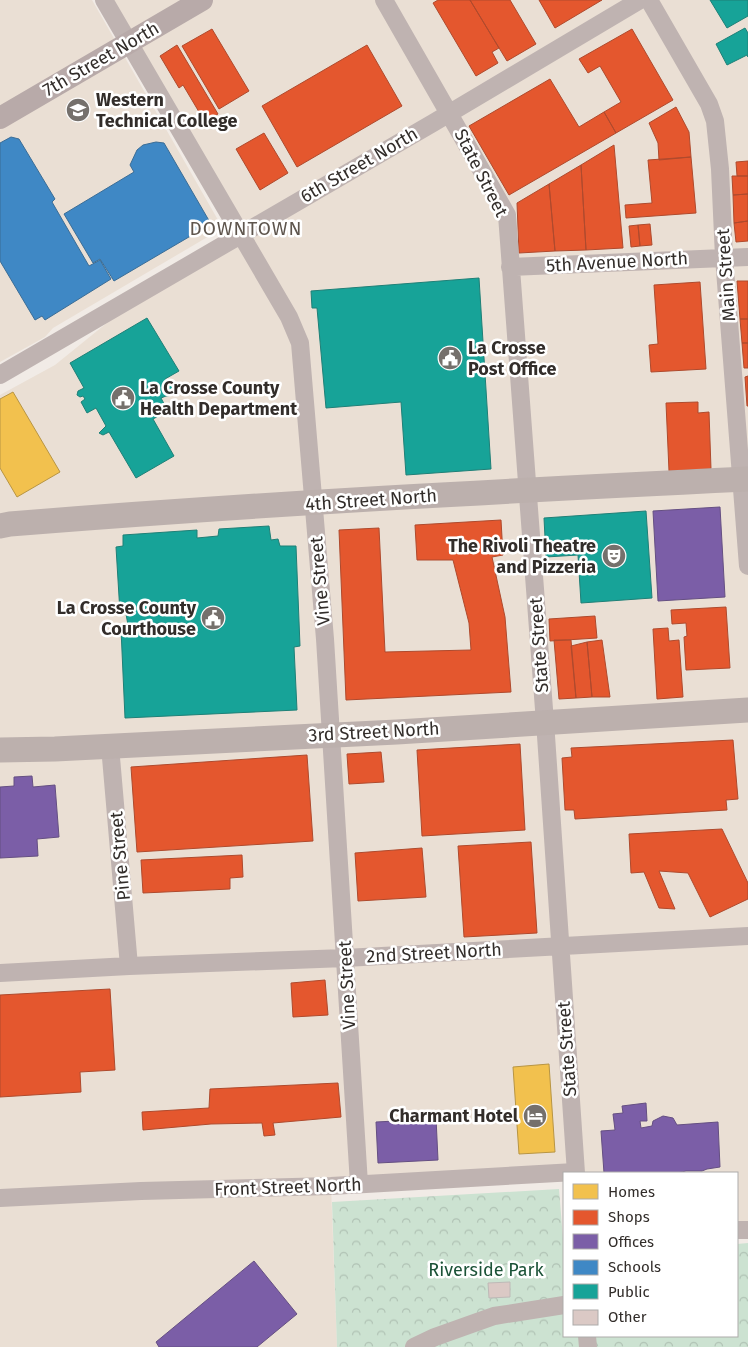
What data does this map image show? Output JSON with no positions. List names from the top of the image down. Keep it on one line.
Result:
{"streets":{"highway":["4th Street North","3rd Street North"],"main road":["7th Street North"],"street":["6th Street North","State Street","5th Avenue North","Main Street","Vine Street","Pine Street","2nd Street North","Front Street North"]},"crossings":[["7th Street North","Vine Street"],["6th Street North","State Street"],["6th Street North","Vine Street"],["State Street","5th Avenue North"],["State Street","4th Street North"],["State Street","3rd Street North"],["State Street","2nd Street North"],["5th Avenue North","Main Street"],["Main Street","4th Street North"],["4th Street North","Vine Street"],["Vine Street","3rd Street North"],["Vine Street","2nd Street North"],["Vine Street","Front Street North"],["3rd Street North","Pine Street"],["Pine Street","2nd Street North"]],"districts":["DOWNTOWN"],"parks":["Riverside Park"],"places":{"school or university":["Western Technical College"],"public building":["La Crosse Post Office","La Crosse County Health Department","La Crosse County Courthouse"],"theatre":["The Rivoli Theatre and Pizzeria"],"hotel":["Charmant Hotel"]},"legend":["Homes","Shops","Offices","Schools","Public","Other"]}
